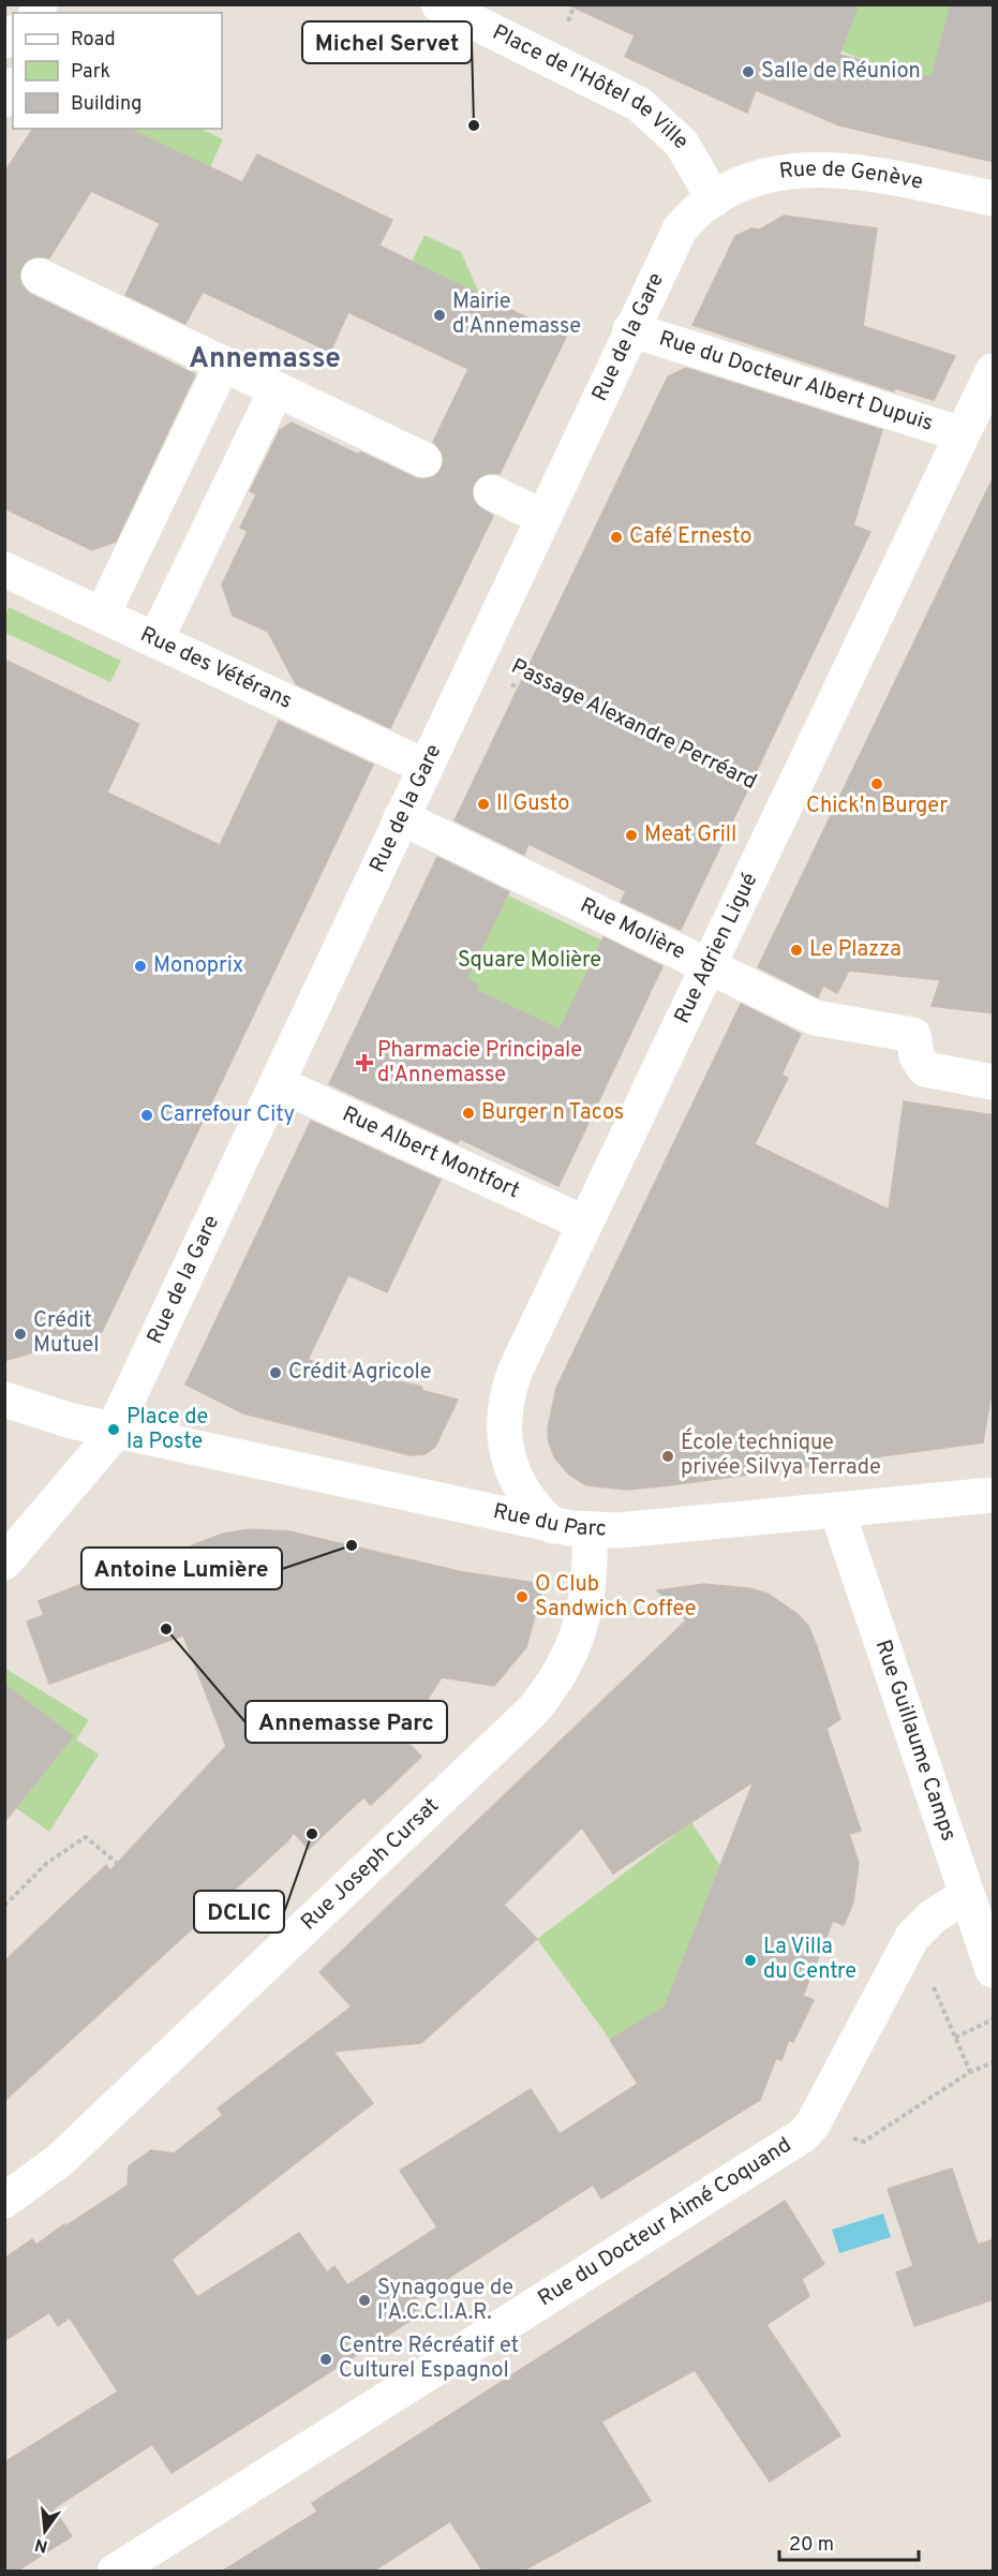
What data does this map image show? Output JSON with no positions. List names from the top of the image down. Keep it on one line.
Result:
{"streets":{"street":["Place de l'Hôtel de Ville","Rue de Genève","Rue de la Gare","Rue du Docteur Albert Dupuis","Rue des Vétérans","Rue Molière","Rue Adrien Ligué","Rue Albert Montfort","Rue du Parc","Rue Guillaume Camps","Rue Joseph Cursat","Rue du Docteur Aimé Coquand"],"path":["Passage Alexandre Perréard"]},"crossings":[["Place de l'Hôtel de Ville","Rue de Genève"],["Place de l'Hôtel de Ville","Rue de la Gare"],["Rue de Genève","Rue de la Gare"],["Rue de la Gare","Rue du Docteur Albert Dupuis"],["Rue de la Gare","Rue des Vétérans"],["Rue de la Gare","Passage Alexandre Perréard"],["Rue de la Gare","Rue Molière"],["Rue de la Gare","Rue Albert Montfort"],["Rue de la Gare","Rue du Parc"],["Rue du Docteur Albert Dupuis","Rue Adrien Ligué"],["Passage Alexandre Perréard","Rue Adrien Ligué"],["Rue Molière","Rue Adrien Ligué"],["Rue Adrien Ligué","Rue Albert Montfort"],["Rue Adrien Ligué","Rue du Parc"],["Rue du Parc","Rue Guillaume Camps"],["Rue du Parc","Rue Joseph Cursat"],["Rue Guillaume Camps","Rue du Docteur Aimé Coquand"]],"districts":["Annemasse"],"parks":["Square Molière"],"places":{"other":["Salle de Réunion","Michel Servet","Mairie d'Annemasse","Café Ernesto","Chick'n Burger","Il Gusto","Meat Grill","Le Plazza","Monoprix","Burger n Tacos","Carrefour City","Crédit Mutuel","Crédit Agricole","Place de la Poste","École technique privée Silvya Terrade","Antoine Lumière","O Club Sandwich Coffee","Annemasse Parc","DCLIC","La Villa du Centre","Synagogue de l'A.C.C.I.A.R.","Centre Récréatif et Culturel Espagnol"],"health":["Pharmacie Principale d'Annemasse"]},"legend":["Road","Park","Building"],"scale_bar":"20 m","north":"bottom"}
